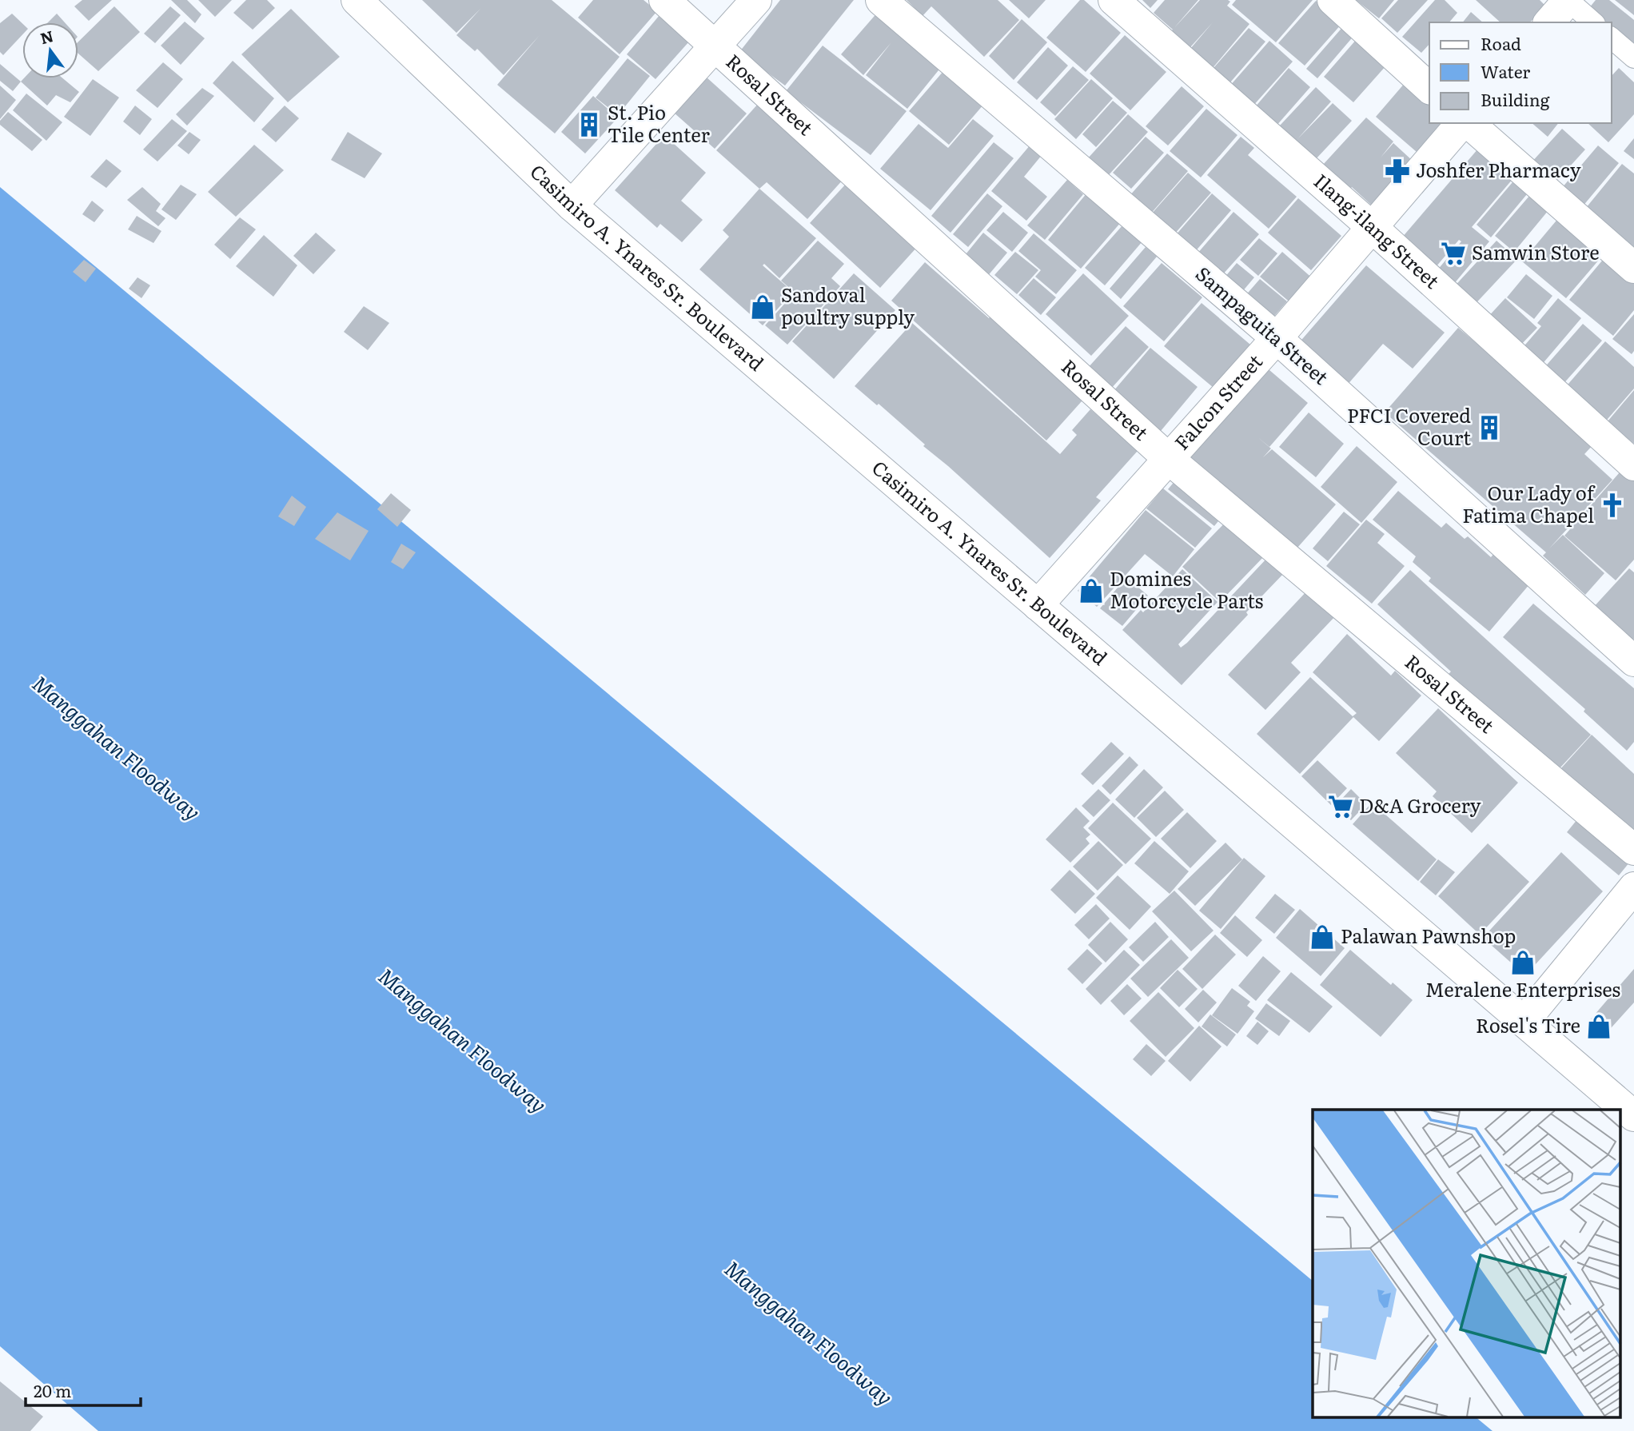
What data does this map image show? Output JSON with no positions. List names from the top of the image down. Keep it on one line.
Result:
{"streets":{"street":["Rosal Street","Ilang-ilang Street","Casimiro A. Ynares Sr. Boulevard","Sampaguita Street","Falcon Street"]},"crossings":[["Rosal Street","Falcon Street"],["Ilang-ilang Street","Falcon Street"],["Casimiro A. Ynares Sr. Boulevard","Falcon Street"],["Sampaguita Street","Falcon Street"]],"water":["Manggahan Floodway"],"places":{"building":["St. Pio Tile Center","PFCI Covered Court"],"pharmacy":["Joshfer Pharmacy"],"supermarket":["Samwin Store","D&A Grocery"],"shop":["Sandoval poultry supply","Domines Motorcycle Parts","Palawan Pawnshop","Meralene Enterprises","Rosel's Tire"],"church":["Our Lady of Fatima Chapel"]},"legend":["Road","Water","Building"],"scale_bar":"20 m","north":"top"}
